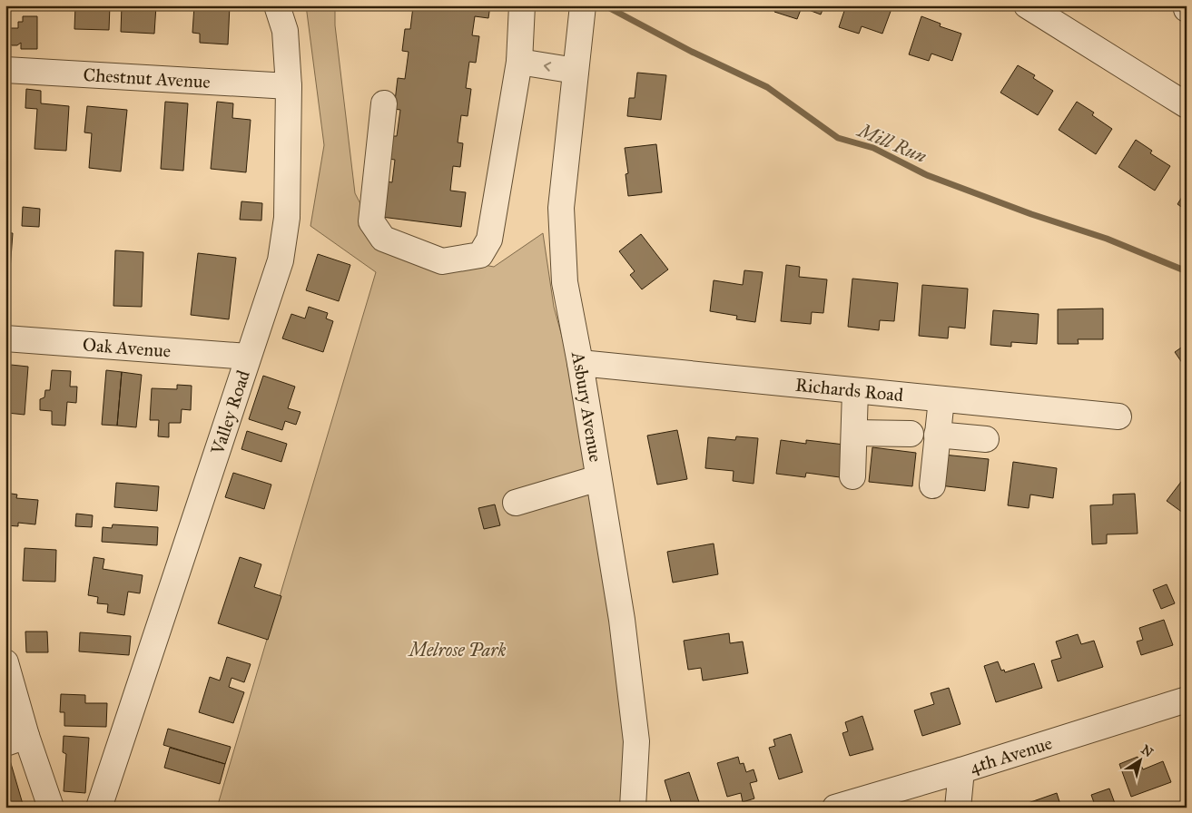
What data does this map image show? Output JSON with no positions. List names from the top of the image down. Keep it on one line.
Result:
{"streets":{"street":["Chestnut Avenue","Oak Avenue","Richards Road","Asbury Avenue","Valley Road","4th Avenue"]},"crossings":[["Chestnut Avenue","Valley Road"],["Oak Avenue","Valley Road"],["Richards Road","Asbury Avenue"]],"water":["Mill Run"],"parks":["Melrose Park"],"north":"top right"}
